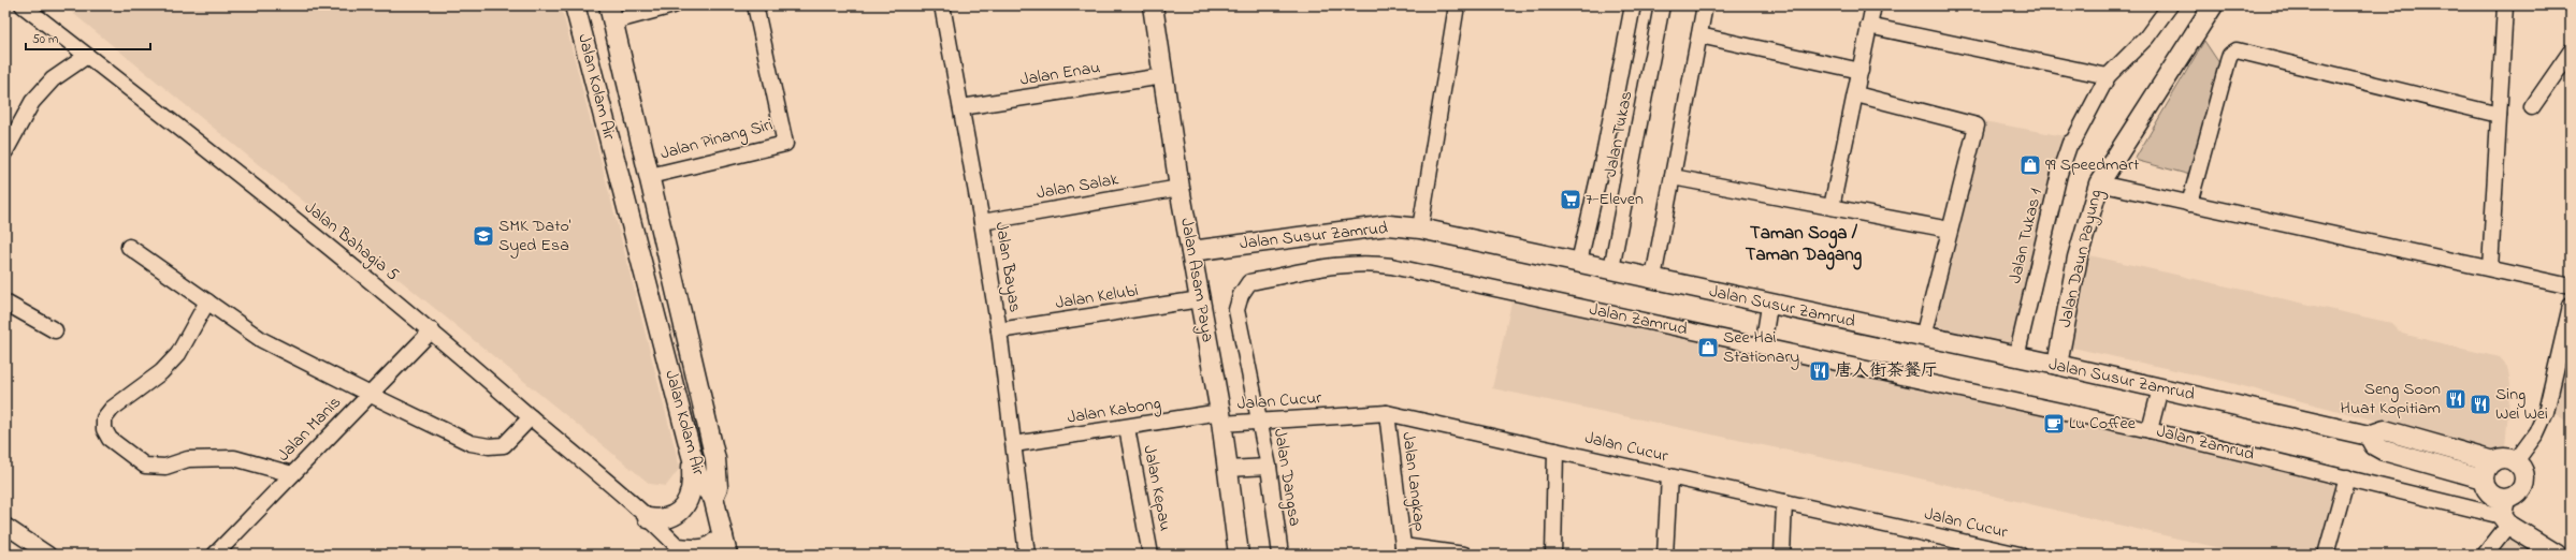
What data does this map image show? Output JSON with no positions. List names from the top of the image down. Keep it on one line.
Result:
{"streets":{"street":["Jalan Enau","Jalan Kolam Air","Jalan Tukas","Jalan Pinang Siri","Jalan Salak","Jalan Susur Zamrud","Jalan Tukas 1","Jalan Bahagia 5","Jalan Daun Payung","Jalan Bayas","Jalan Asam Paya","Jalan Kelubi","Jalan Zamrud","Jalan Cucur","Jalan Kabong","Jalan Manis","Jalan Dangsa","Jalan Langkap","Jalan Kepau"]},"crossings":[["Jalan Enau","Jalan Bayas"],["Jalan Enau","Jalan Asam Paya"],["Jalan Kolam Air","Jalan Pinang Siri"],["Jalan Tukas","Jalan Susur Zamrud"],["Jalan Salak","Jalan Bayas"],["Jalan Salak","Jalan Asam Paya"],["Jalan Susur Zamrud","Jalan Tukas 1"],["Jalan Susur Zamrud","Jalan Daun Payung"],["Jalan Susur Zamrud","Jalan Asam Paya"],["Jalan Bahagia 5","Jalan Manis"],["Jalan Bayas","Jalan Kelubi"],["Jalan Bayas","Jalan Kabong"],["Jalan Asam Paya","Jalan Kelubi"],["Jalan Asam Paya","Jalan Cucur"],["Jalan Asam Paya","Jalan Kabong"],["Jalan Zamrud","Jalan Dangsa"],["Jalan Cucur","Jalan Kabong"],["Jalan Cucur","Jalan Dangsa"],["Jalan Cucur","Jalan Langkap"],["Jalan Kabong","Jalan Kepau"]],"districts":["Taman Soga / Taman Dagang"],"places":{"shop":["99 Speedmart","See Hai Stationary"],"supermarket":["7-Eleven"],"school or university":["SMK Dato' Syed Esa"],"restaurant":["唐人街茶餐厅","Seng Soon Huat Kopitiam","Sing Wei Wei"],"cafe":["Lu Coffee"]},"scale_bar":"50 m"}
